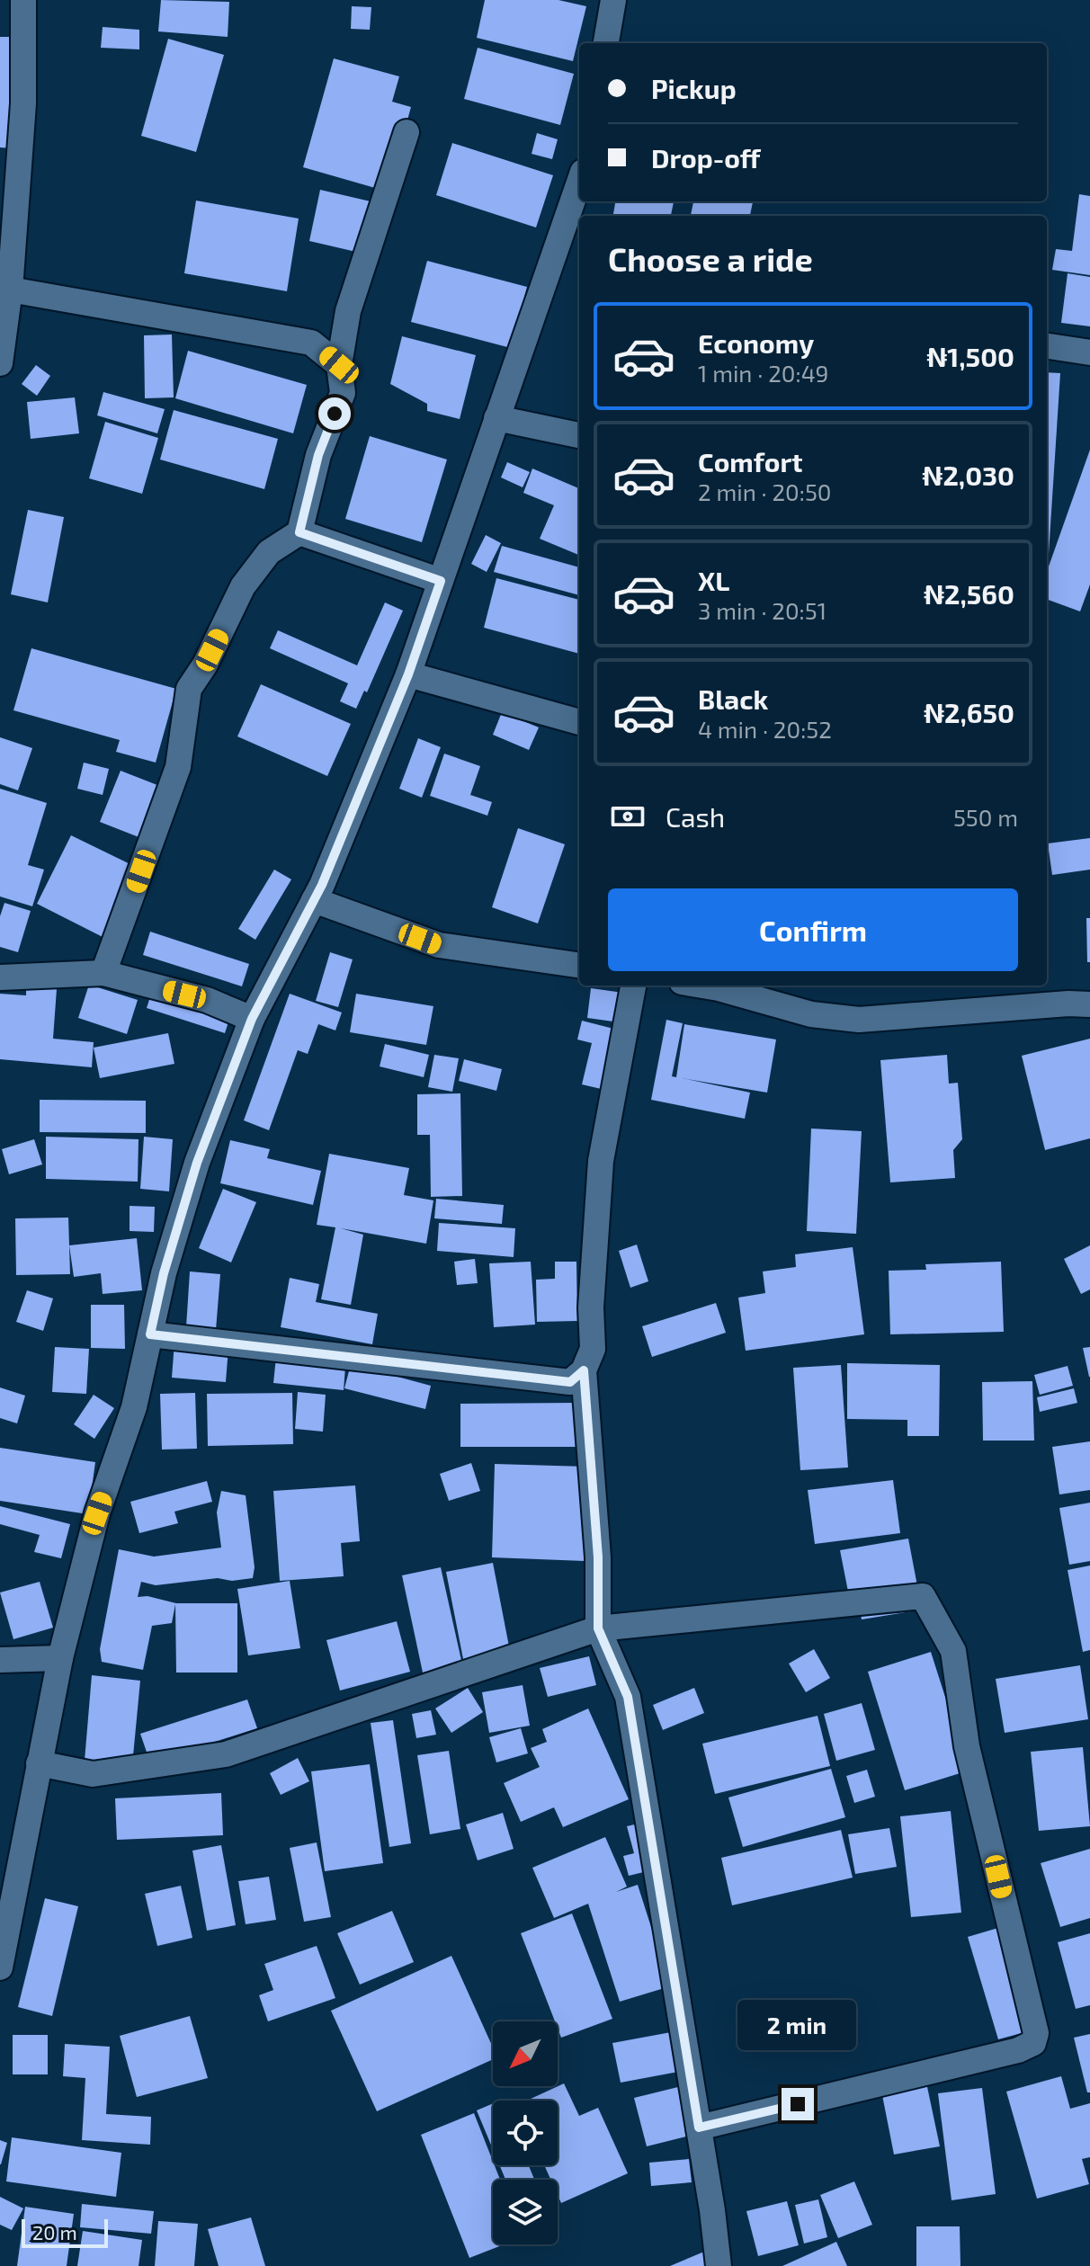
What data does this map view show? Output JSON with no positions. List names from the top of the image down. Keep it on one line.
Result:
{"scale_bar":"20 m","north":"bottom left","page":{"banner":["Pickup","Drop-off"],"heading":"Choose a ride","list":[{"name":"Economy","note":"1 min · 20:49","value":"₦1,500"},{"name":"Comfort","note":"2 min · 20:50","value":"₦2,030"},{"name":"XL","note":"3 min · 20:51","value":"₦2,560"},{"name":"Black","note":"4 min · 20:52","value":"₦2,650"}],"pay":["Cash","550 m"],"buttons":"Confirm","bubble":"2 min","scale":"20 m"}}
